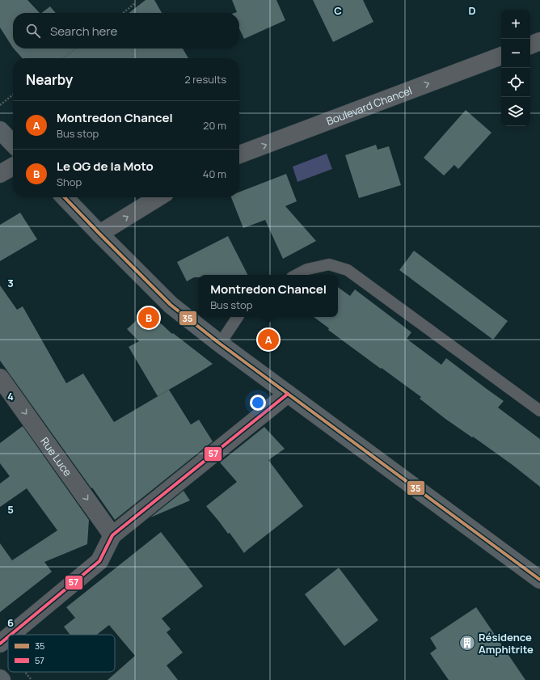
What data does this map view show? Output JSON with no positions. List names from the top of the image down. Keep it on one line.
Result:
{"streets":{"street":["Boulevard Chancel","Rue Luce"]},"one_way":["Boulevard Chancel","Rue Luce"],"places":{"building":["Résidence Amphitrite"]},"lines":["transit line 35","transit line 57"],"legend":["35","57"],"page":{"map_buttons":["+","−"],"search":"Search here","heading":["Nearby","2 results"],"list":[{"mark":"A","name":"Montredon Chancel","note":"Bus stop","value":"20 m"},{"mark":"B","name":"Le QG de la Moto","note":"Shop","value":"40 m"}],"popup":["Montredon Chancel","Bus stop"],"pins":["B","A"]},"grid":{"columns":["C","D"],"rows":["3","4","5","6"]}}
